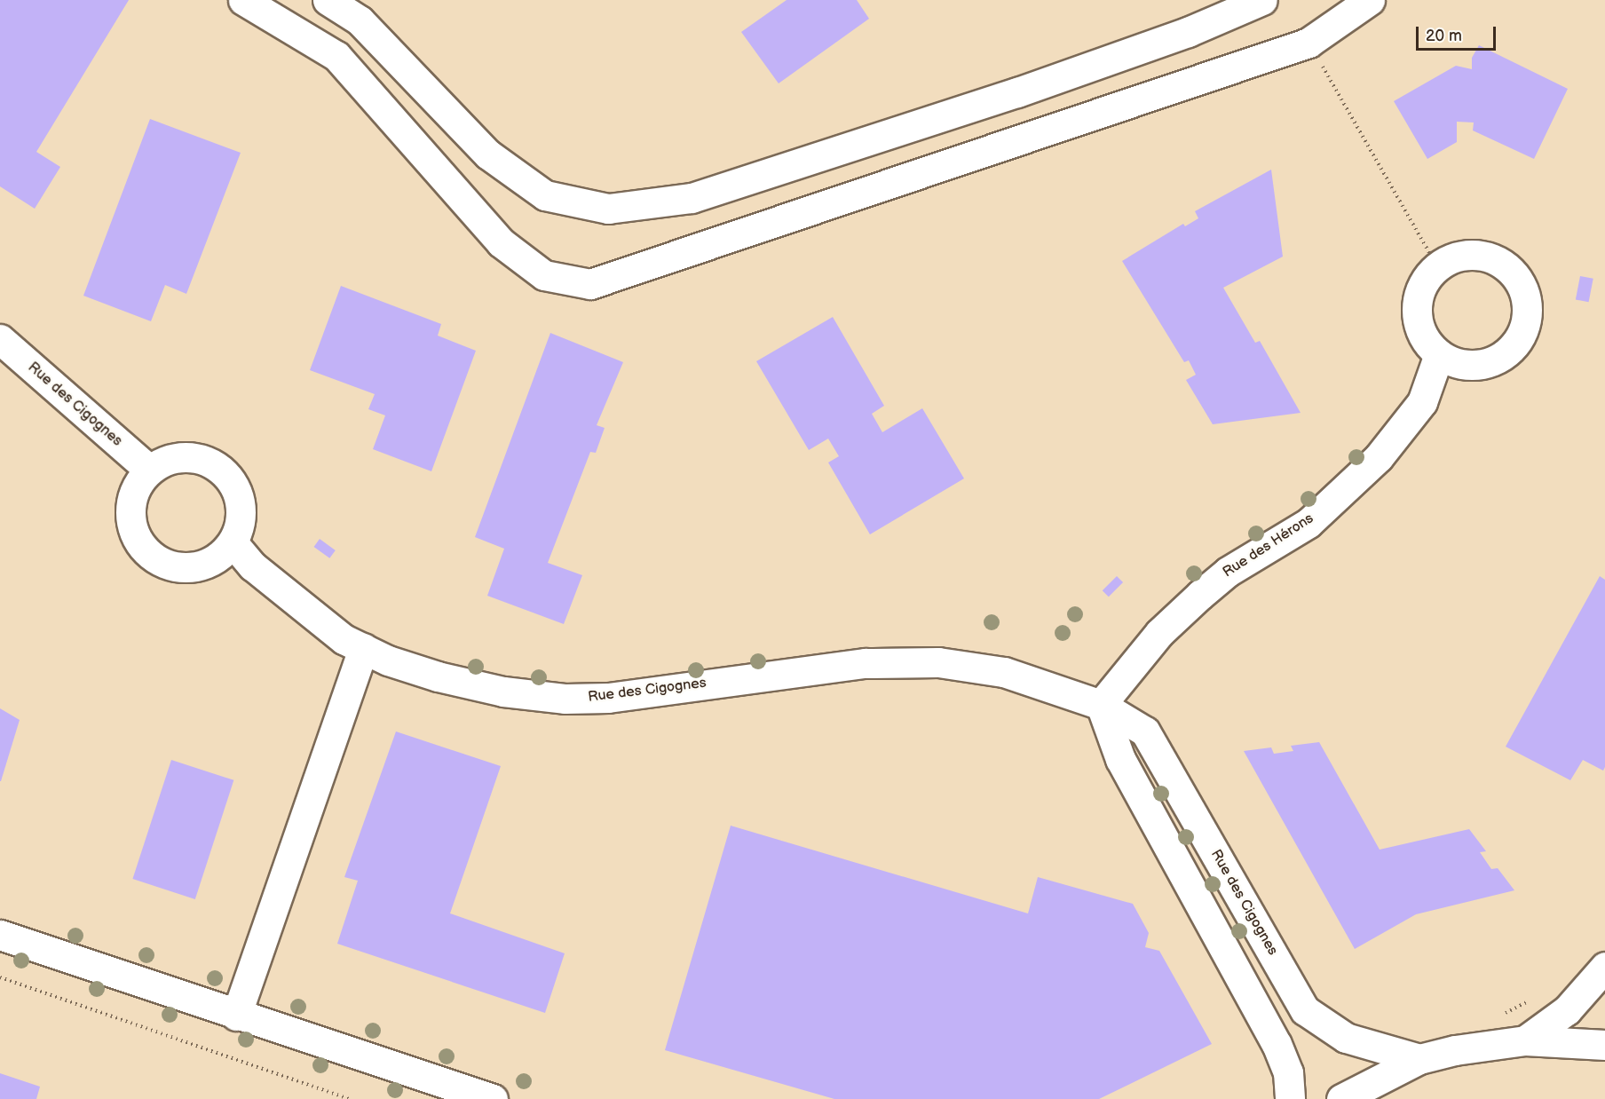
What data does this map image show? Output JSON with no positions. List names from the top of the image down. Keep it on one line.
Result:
{"streets":{"main road":["Rue des Cigognes","Rue des Hérons"]},"crossings":[["Rue des Cigognes","Rue des Hérons"]],"scale_bar":"20 m"}
